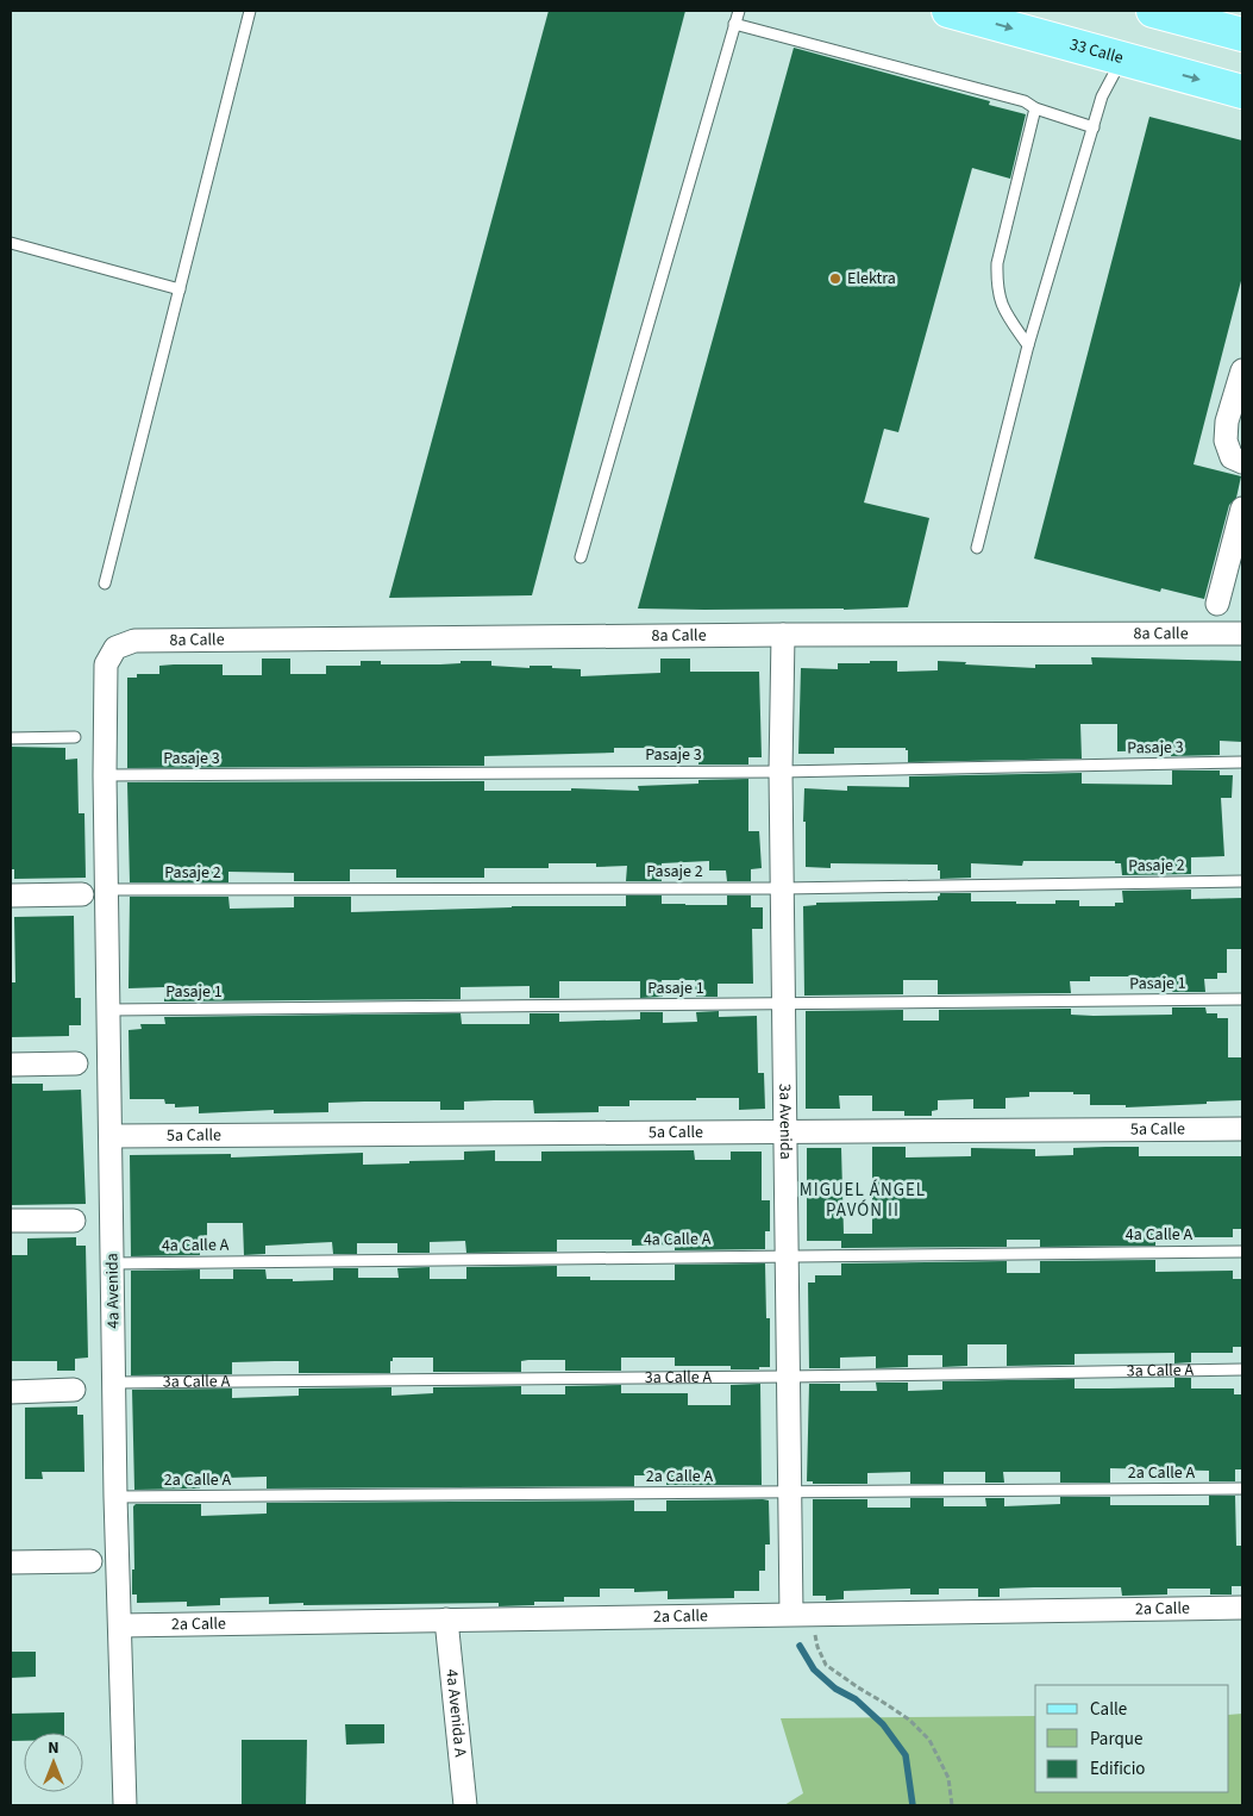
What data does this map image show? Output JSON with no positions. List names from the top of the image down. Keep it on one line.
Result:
{"streets":{"main road":["33 Calle"],"street":["8a Calle","3a Avenida","5a Calle","4a Avenida","2a Calle","4a Avenida A"],"lane":["Pasaje 3","Pasaje 2","Pasaje 1","4a Calle A","3a Calle A","2a Calle A"]},"crossings":[["8a Calle","3a Avenida"],["8a Calle","4a Avenida"],["Pasaje 3","3a Avenida"],["Pasaje 3","4a Avenida"],["Pasaje 2","3a Avenida"],["Pasaje 2","4a Avenida"],["Pasaje 1","3a Avenida"],["Pasaje 1","4a Avenida"],["3a Avenida","5a Calle"],["3a Avenida","4a Calle A"],["3a Avenida","3a Calle A"],["3a Avenida","2a Calle A"],["3a Avenida","2a Calle"],["5a Calle","4a Avenida"],["4a Calle A","4a Avenida"],["4a Avenida","3a Calle A"],["4a Avenida","2a Calle A"],["4a Avenida","2a Calle"],["2a Calle","4a Avenida A"]],"one_way":["33 Calle"],"districts":["MIGUEL ÁNGEL PAVÓN II"],"places":["Elektra"],"legend":["Calle","Parque","Edificio"],"north":"top"}
